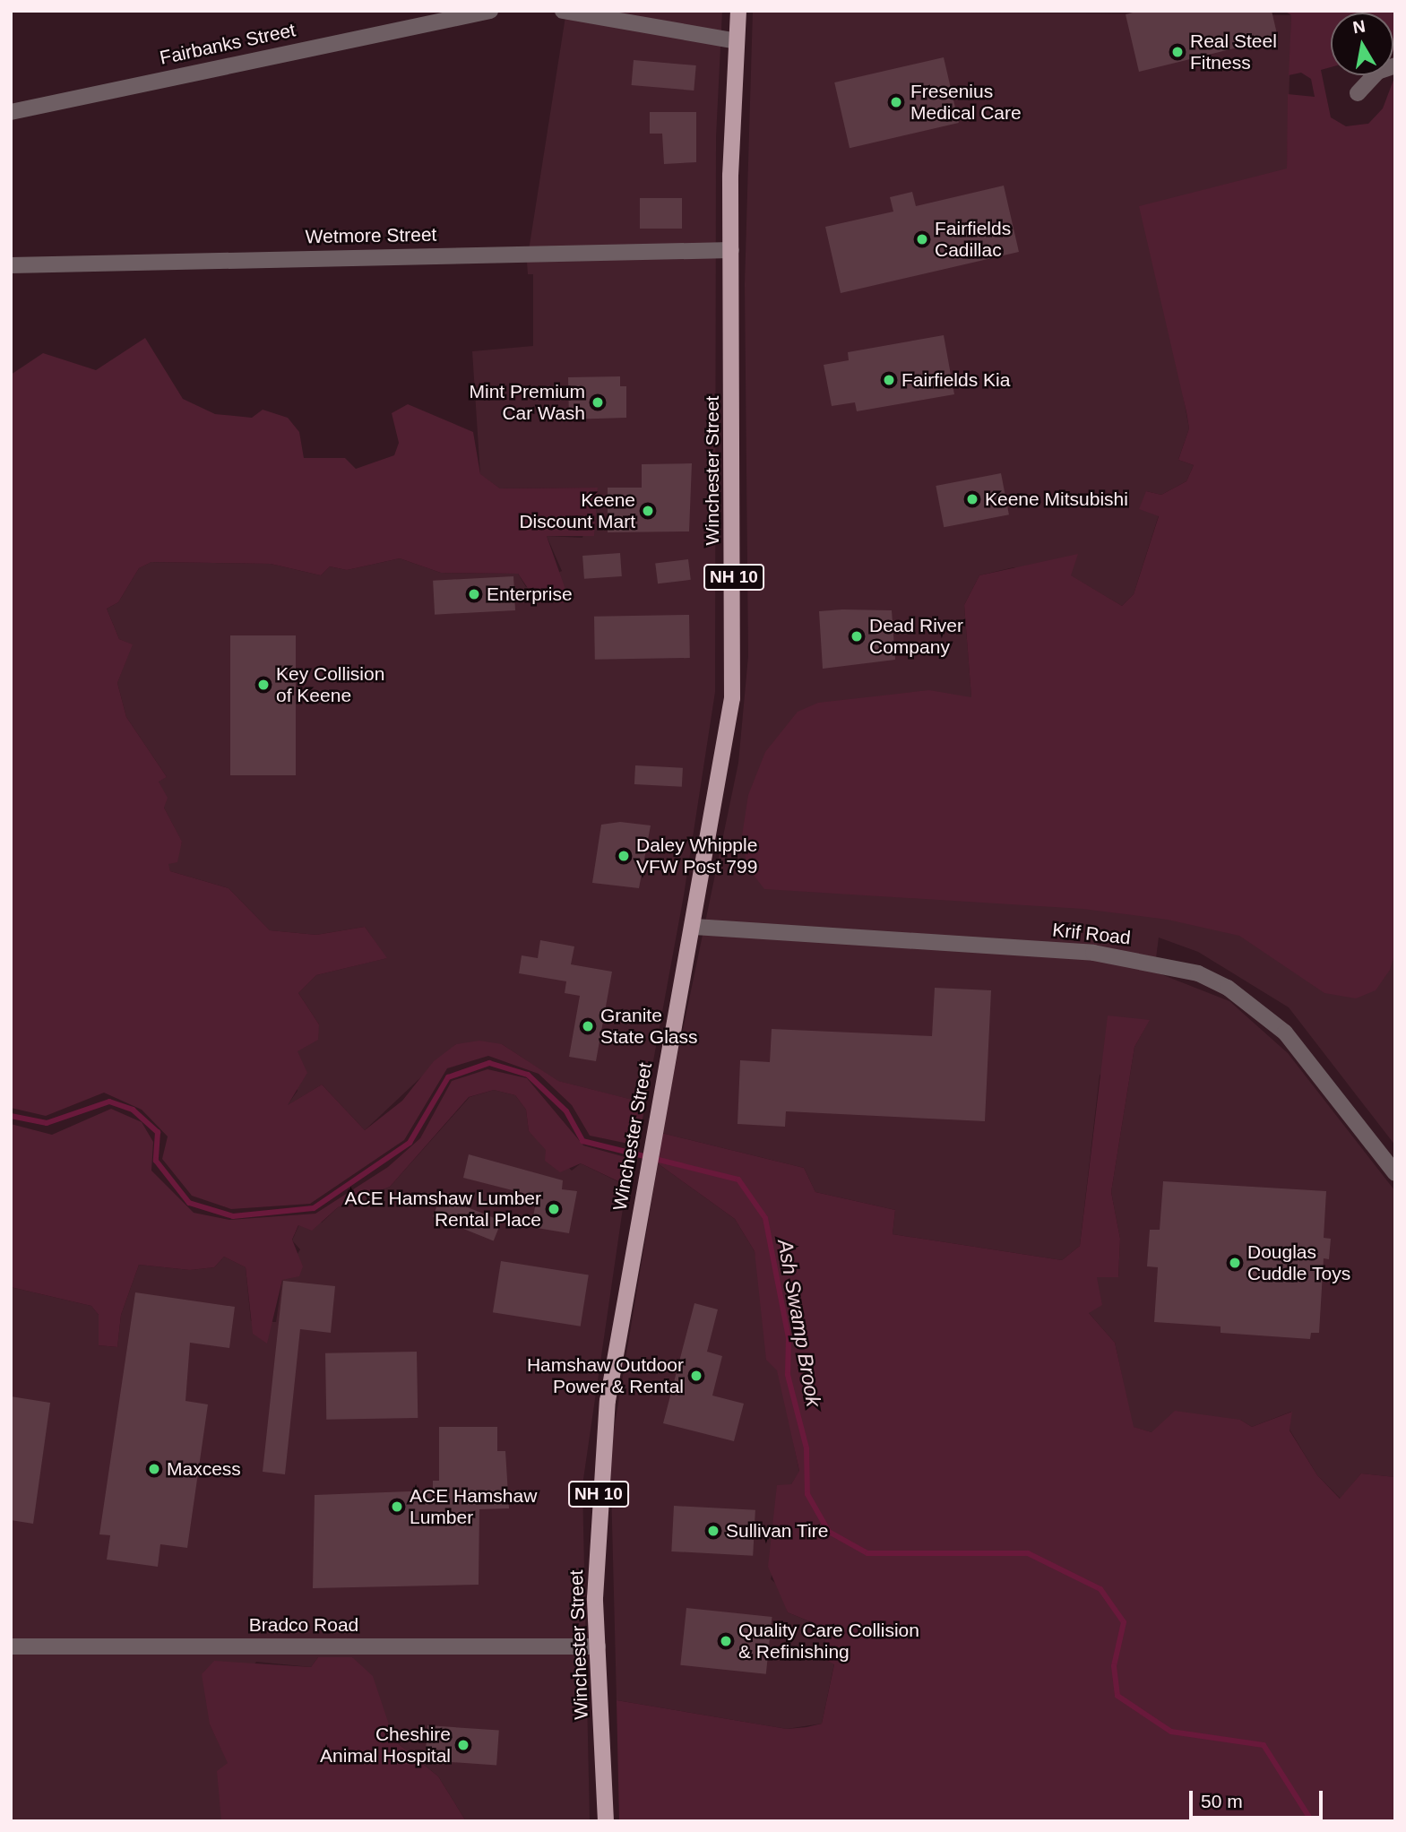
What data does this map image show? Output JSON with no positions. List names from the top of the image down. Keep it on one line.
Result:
{"streets":{"main road":["Winchester Street","NH 10"],"street":["Fairbanks Street","Wetmore Street","Krif Road","Bradco Road"]},"crossings":[["Wetmore Street","Winchester Street"],["Winchester Street","Krif Road"],["Winchester Street","Bradco Road"]],"water":["Ash Swamp Brook"],"places":["Real Steel Fitness","Fresenius Medical Care","Fairfields Cadillac","Fairfields Kia","Mint Premium Car Wash","Keene Mitsubishi","Keene Discount Mart","Enterprise","Dead River Company","Key Collision of Keene","Daley Whipple VFW Post 799","Granite State Glass","ACE Hamshaw Lumber Rental Place","Douglas Cuddle Toys","Hamshaw Outdoor Power & Rental","Maxcess","ACE Hamshaw Lumber","Sullivan Tire","Quality Care Collision & Refinishing","Cheshire Animal Hospital"],"scale_bar":"50 m","north":"top"}
